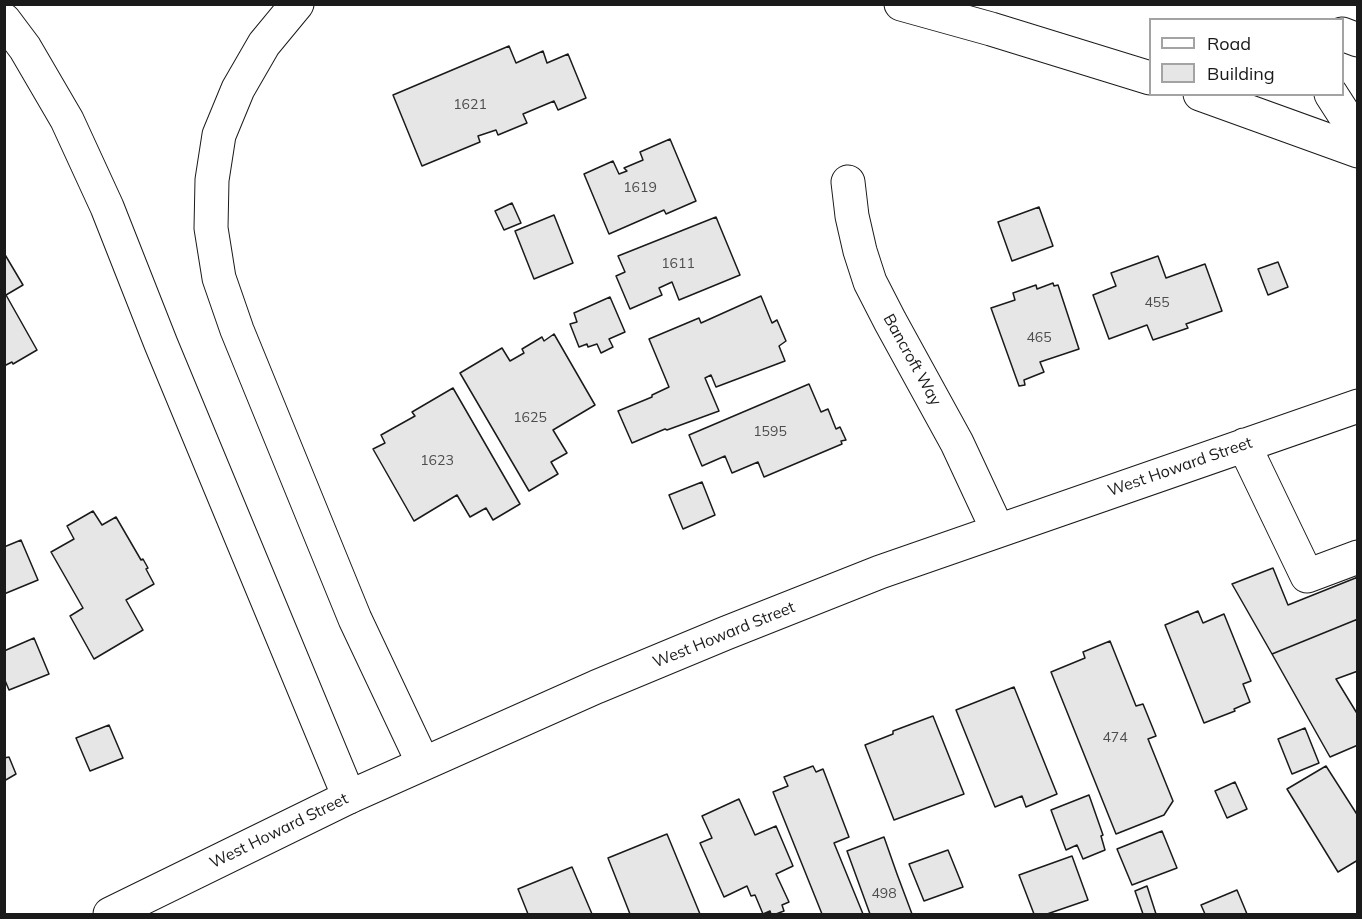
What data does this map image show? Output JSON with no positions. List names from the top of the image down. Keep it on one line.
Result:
{"streets":{"main road":["Bancroft Way","West Howard Street"]},"crossings":[["Bancroft Way","West Howard Street"]],"house_numbers":["1621","1619","1611","455","465","1625","1595","1623","474","498"],"legend":["Road","Building"]}
